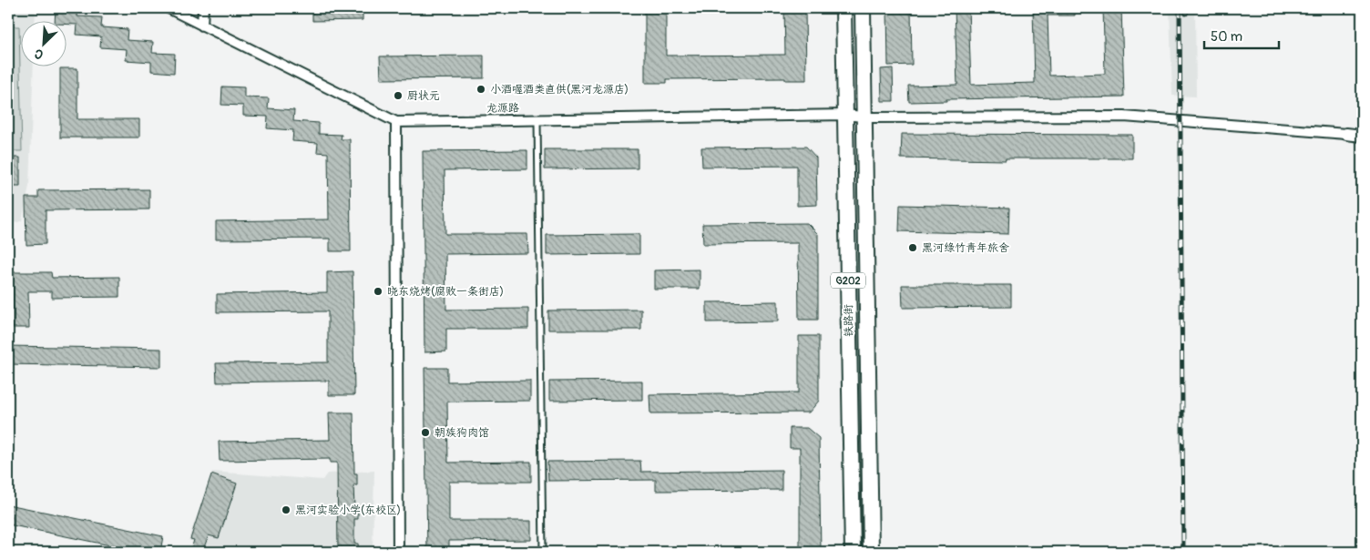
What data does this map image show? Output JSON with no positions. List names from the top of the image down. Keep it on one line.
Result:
{"streets":{"main road":["G202","铁路街"],"street":["龙源路"]},"crossings":[["龙源路","铁路街"]],"places":["小酒喔酒类直供(黑河龙源店)","厨状元","黑河绿竹青年旅舍","晓东烧烤(腐败一条街店)","朝族狗肉馆","黑河实验小学(东校区)"],"scale_bar":"50 m","north":"bottom left"}
